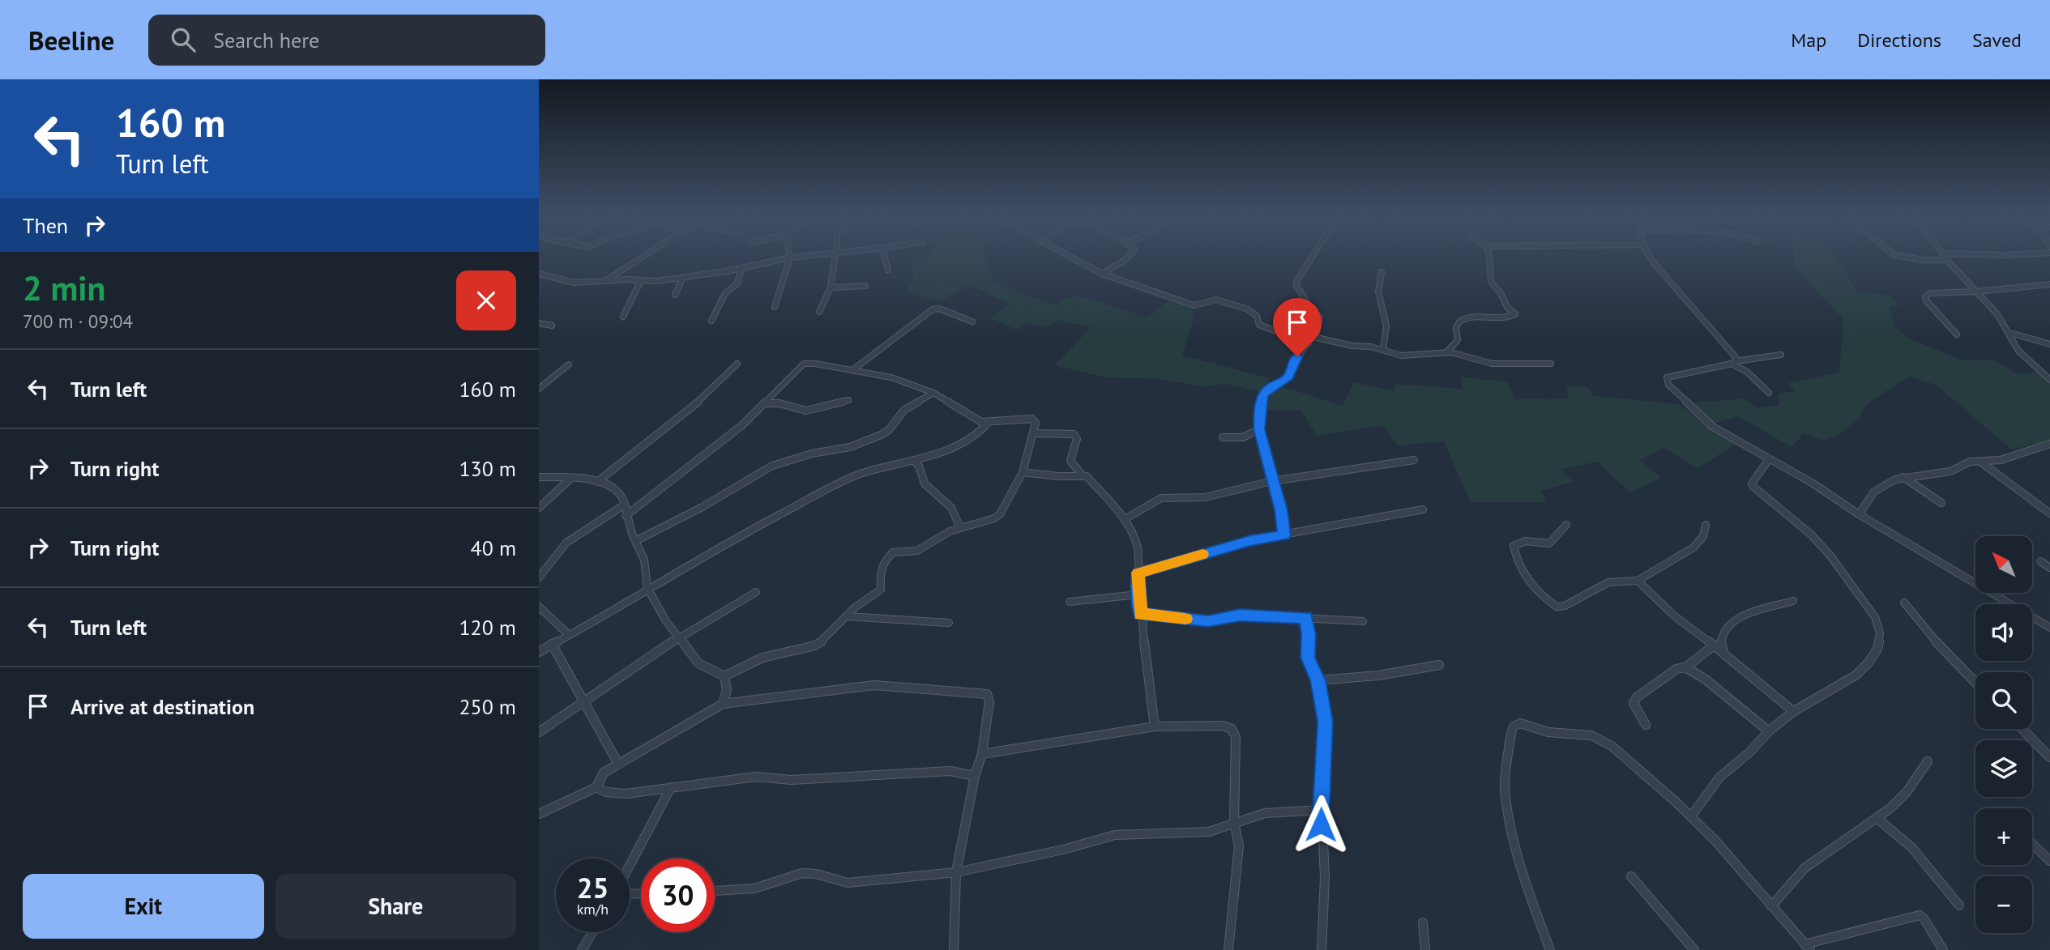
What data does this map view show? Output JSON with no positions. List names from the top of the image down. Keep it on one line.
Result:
{"north":"top left","page":{"header":"Beeline","search":"Search here","nav":["Map","Directions","Saved"],"turn":["160 m","Turn left"],"then":"Then","heading":["2 min","700 m · 09:04"],"list":[{"name":"Turn left","value":"160 m"},{"name":"Turn right","value":"130 m"},{"name":"Turn right","value":"40 m"},{"name":"Turn left","value":"120 m"},{"name":"Arrive at destination","value":"250 m"}],"map_buttons":["+","−"],"speed":"25 km/h","limit":"30","buttons":["Exit","Share"]}}
